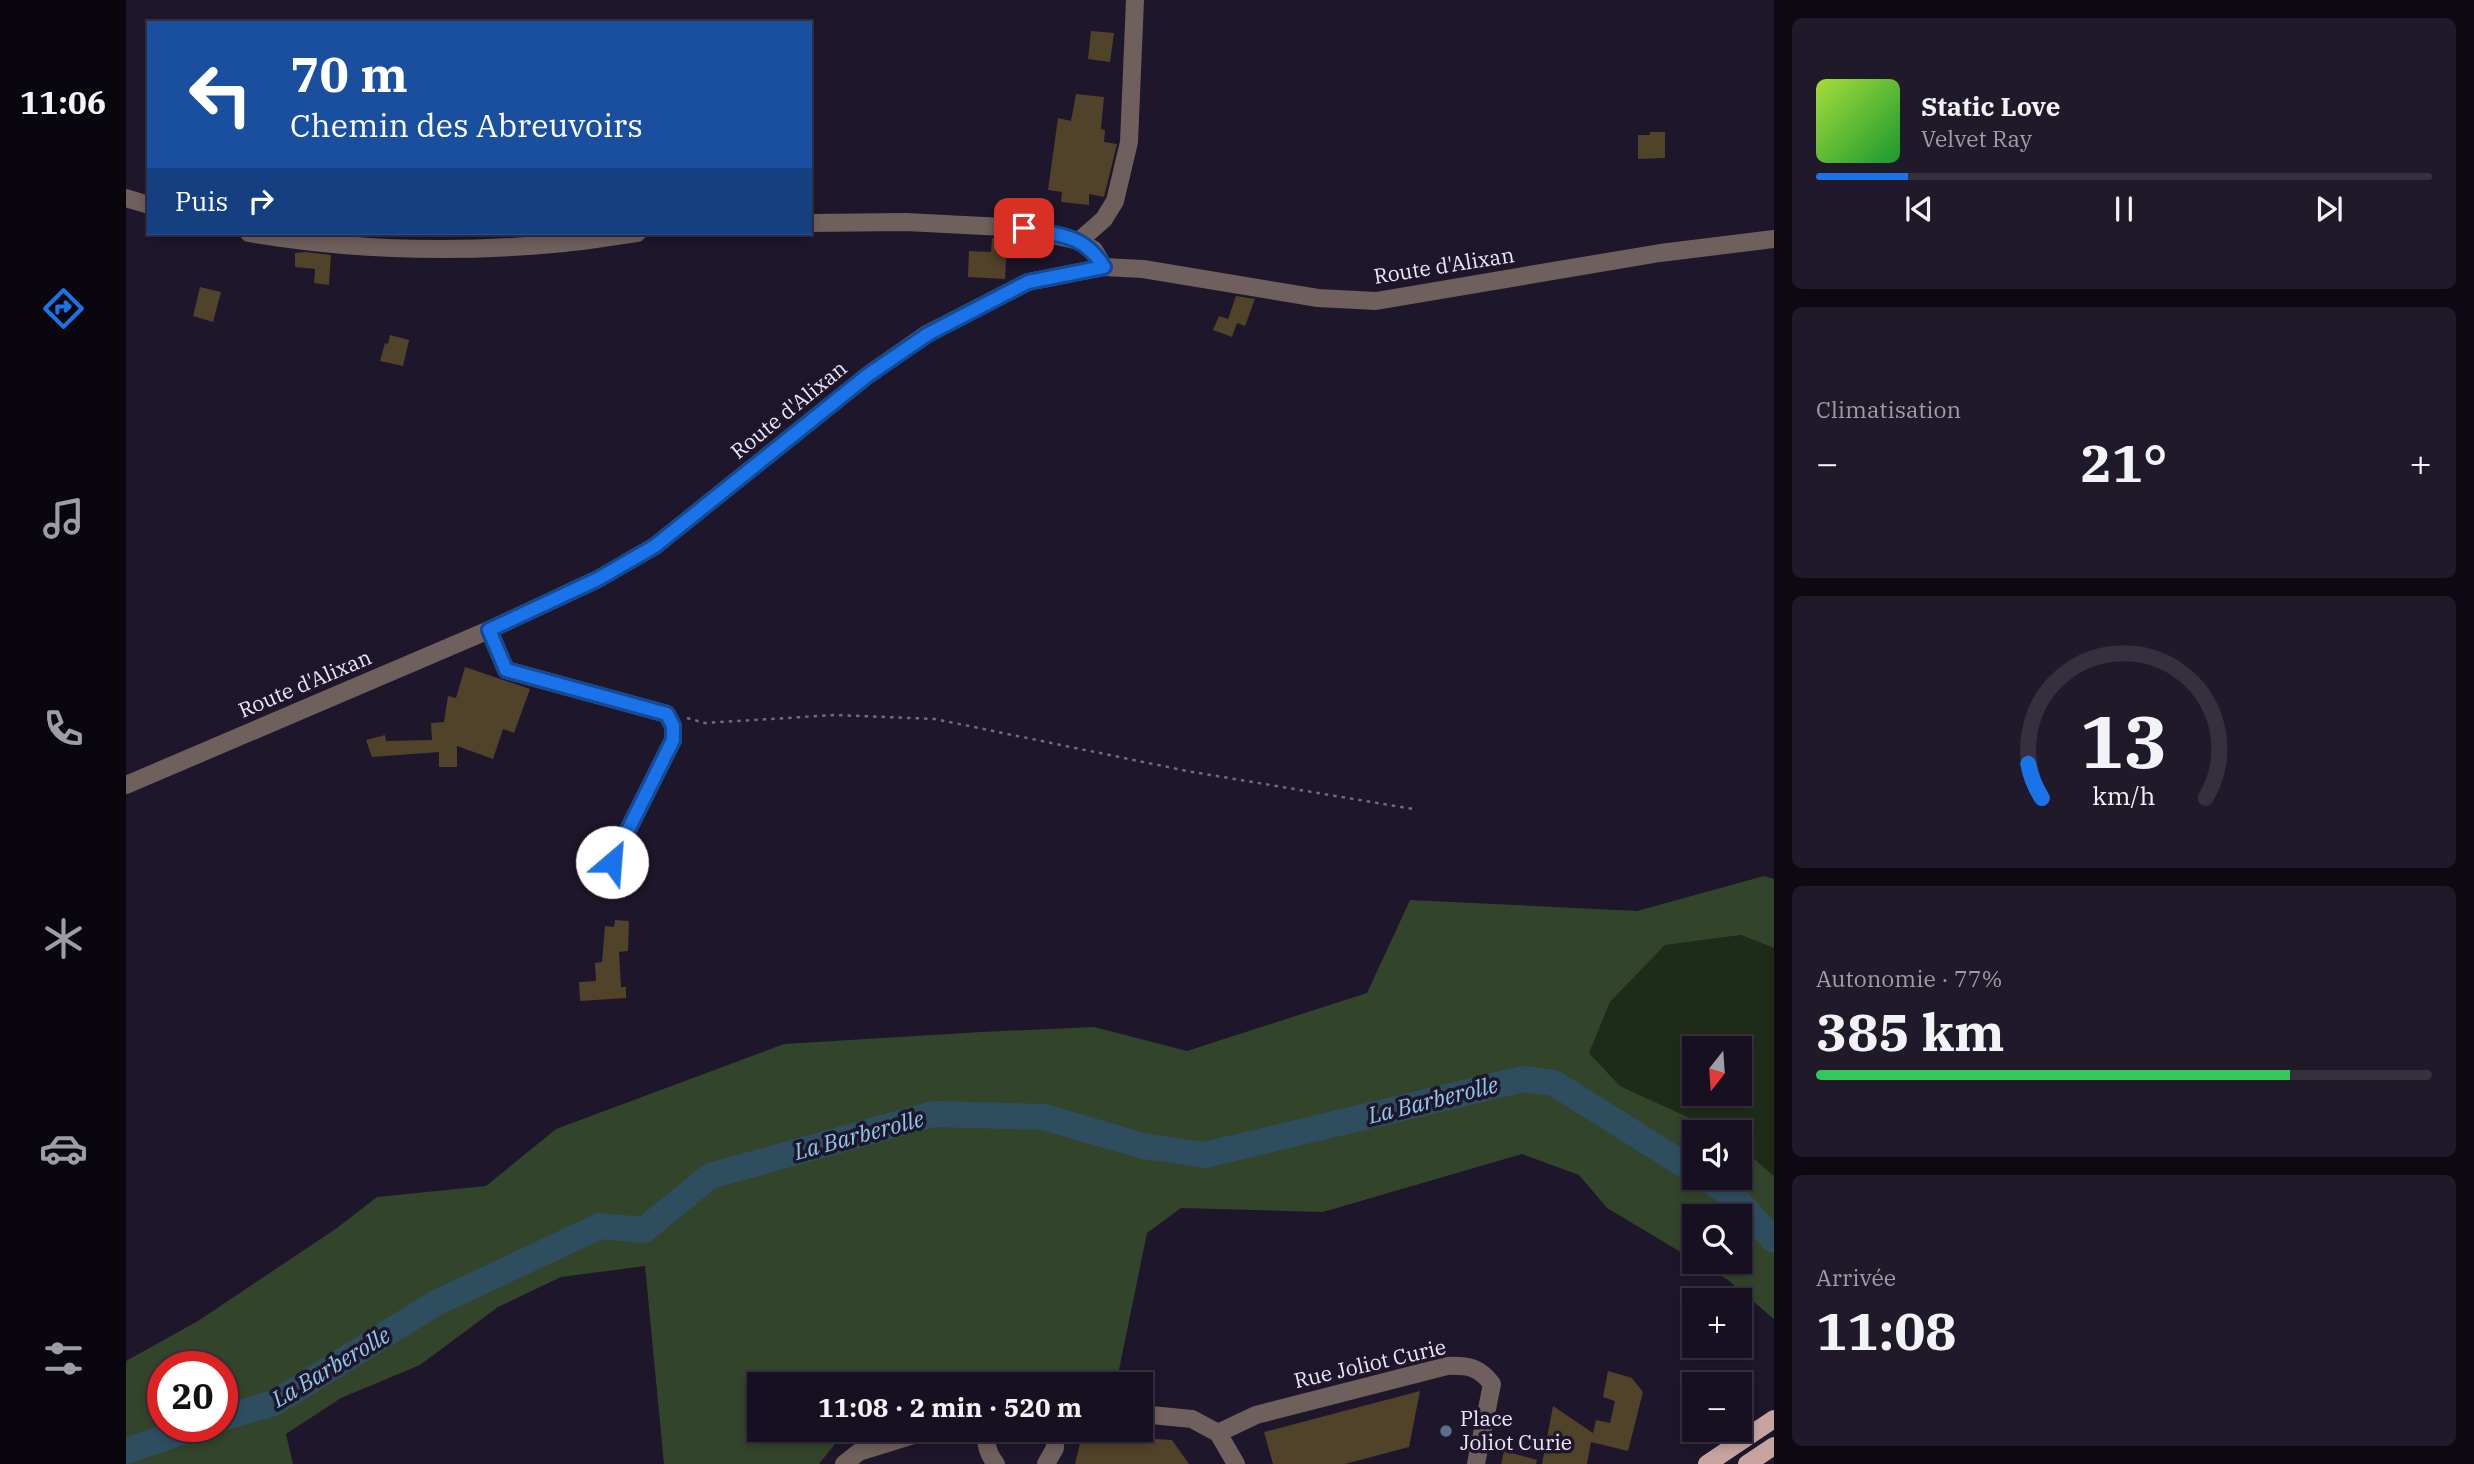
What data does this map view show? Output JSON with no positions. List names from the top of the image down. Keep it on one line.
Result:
{"streets":{"street":["Route d'Alixan","Rue Joliot Curie"]},"water":["La Barberolle"],"places":["Place Joliot Curie"],"north":"bottom","page":{"tabs":"11:06","turn":["70 m","Chemin des Abreuvoirs"],"song":["Static Love","Velvet Ray"],"then":"Puis","tile":["Climatisation",["Autonomie · 77%","385 km"],["Arrivée","11:08"]],"heat":["−","21°","+"],"map_buttons":["+","−"],"limit":"20","trip":"11:08 · 2 min · 520 m","gauge":["13","km/h"]}}
